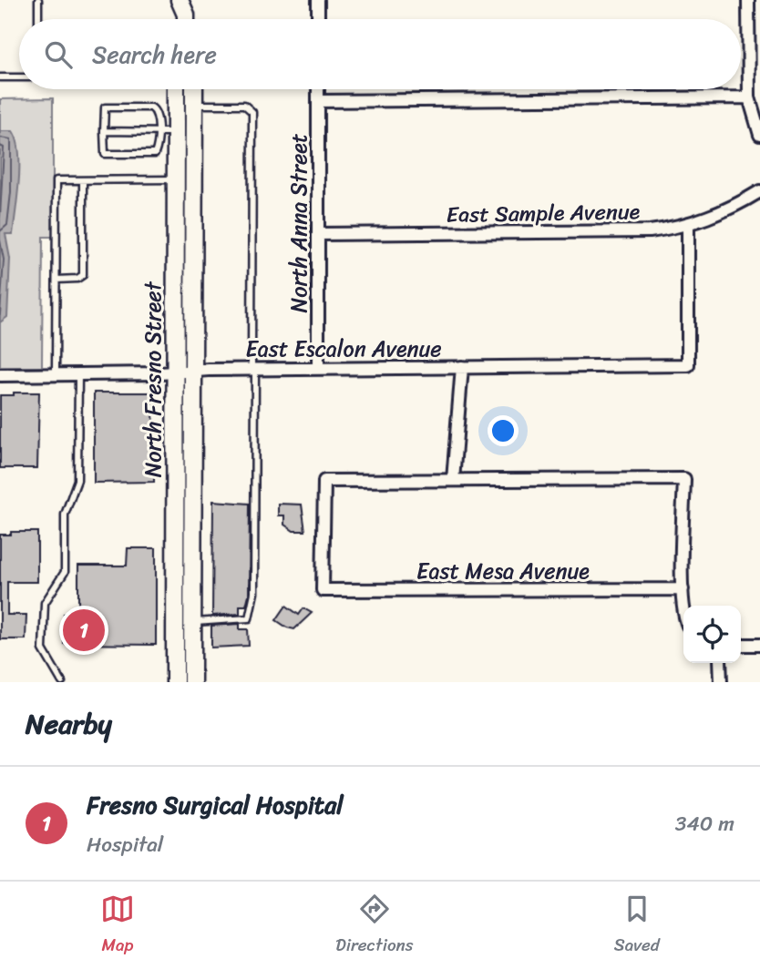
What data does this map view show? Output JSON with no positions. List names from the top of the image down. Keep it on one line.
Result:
{"streets":{"main road":["North Fresno Street"],"street":["East Sample Avenue","North Anna Street","East Escalon Avenue","East Mesa Avenue"]},"crossings":[["East Sample Avenue","North Anna Street"],["East Sample Avenue","East Escalon Avenue"],["North Anna Street","East Escalon Avenue"],["East Escalon Avenue","North Fresno Street"]],"page":{"search":"Search here","pins":"1","heading":"Nearby","list":[{"mark":"1","name":"Fresno Surgical Hospital","note":"Hospital","value":"340 m"}],"nav":["Map","Directions","Saved"]}}
